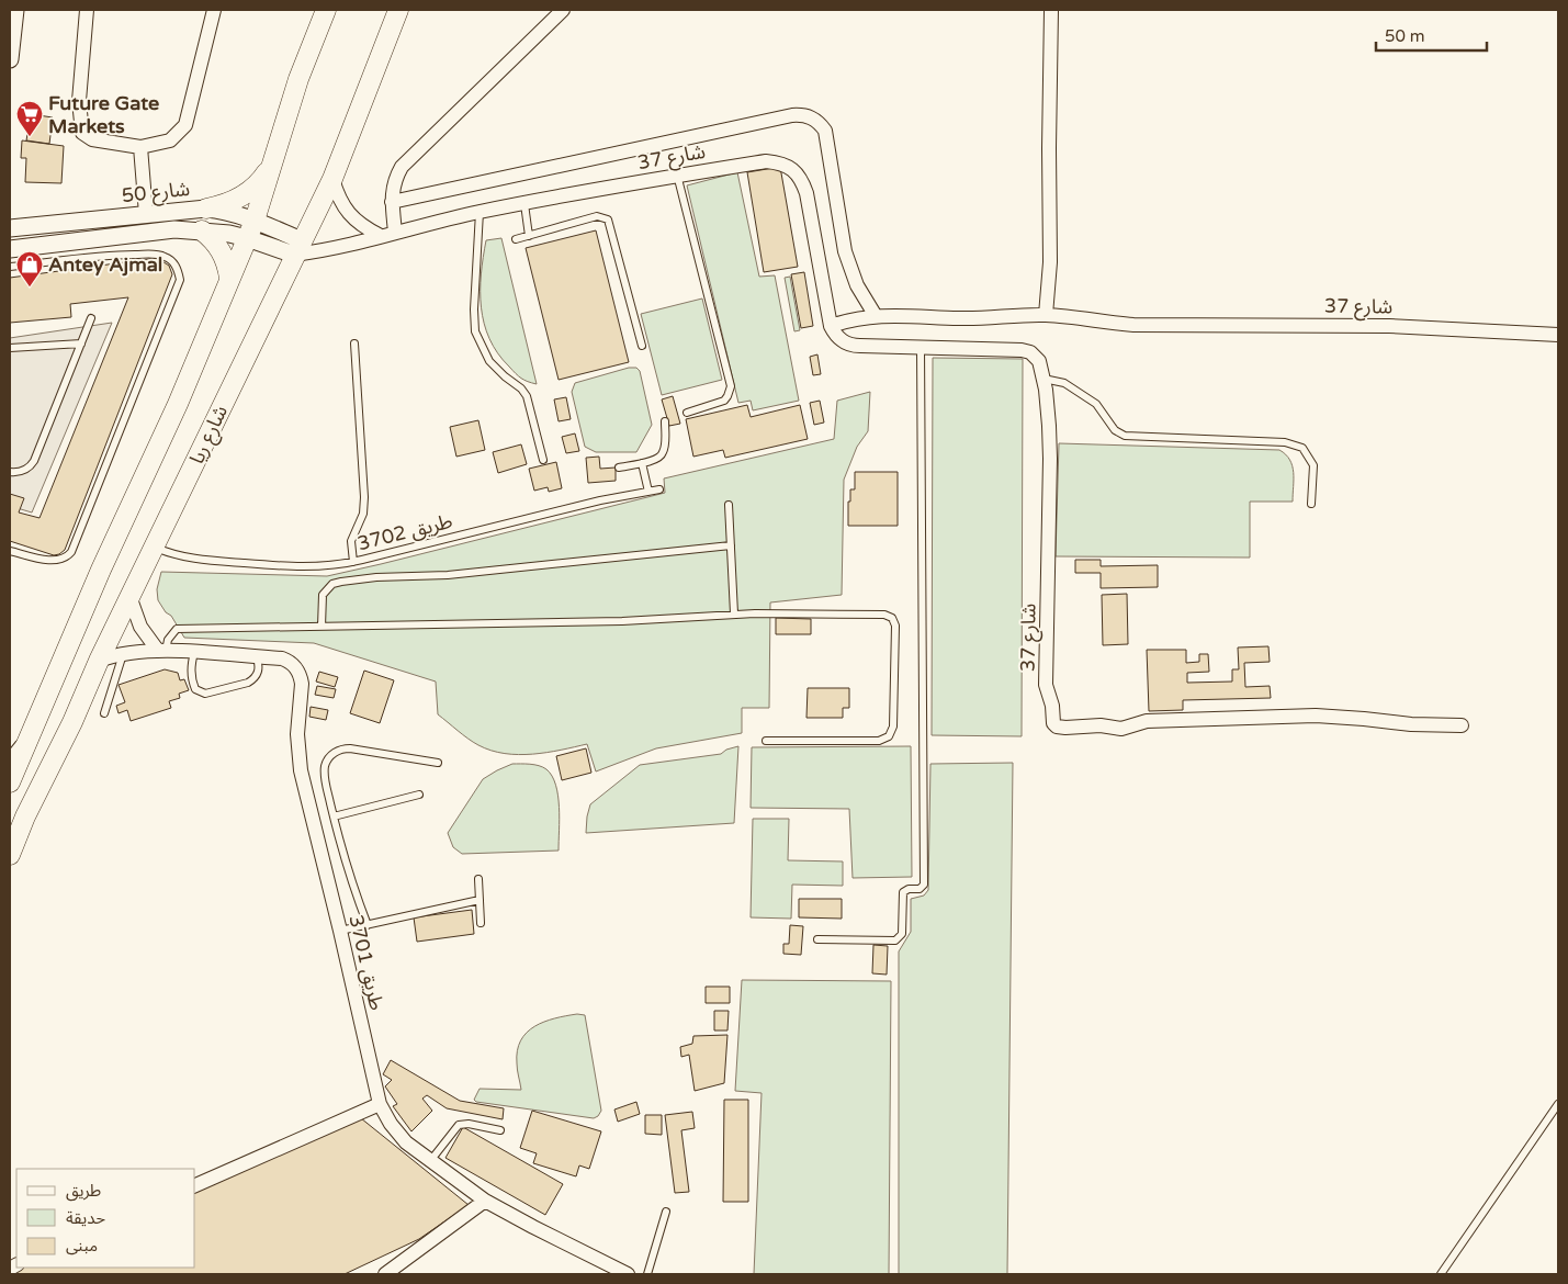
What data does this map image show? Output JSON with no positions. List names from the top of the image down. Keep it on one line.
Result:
{"streets":{"main road":["شارع ريا"],"street":["شارع 37","شارع 50","طريق 3701"],"lane":["طريق 3702"]},"crossings":[["شارع 37","شارع 50"],["شارع 37","شارع ريا"],["شارع 50","شارع ريا"],["شارع ريا","طريق 3702"],["شارع ريا","طريق 3701"]],"places":{"supermarket":["Future Gate Markets"],"shop":["Antey Ajmal"]},"legend":["طريق","حديقة","مبنى"],"scale_bar":"50 m"}
